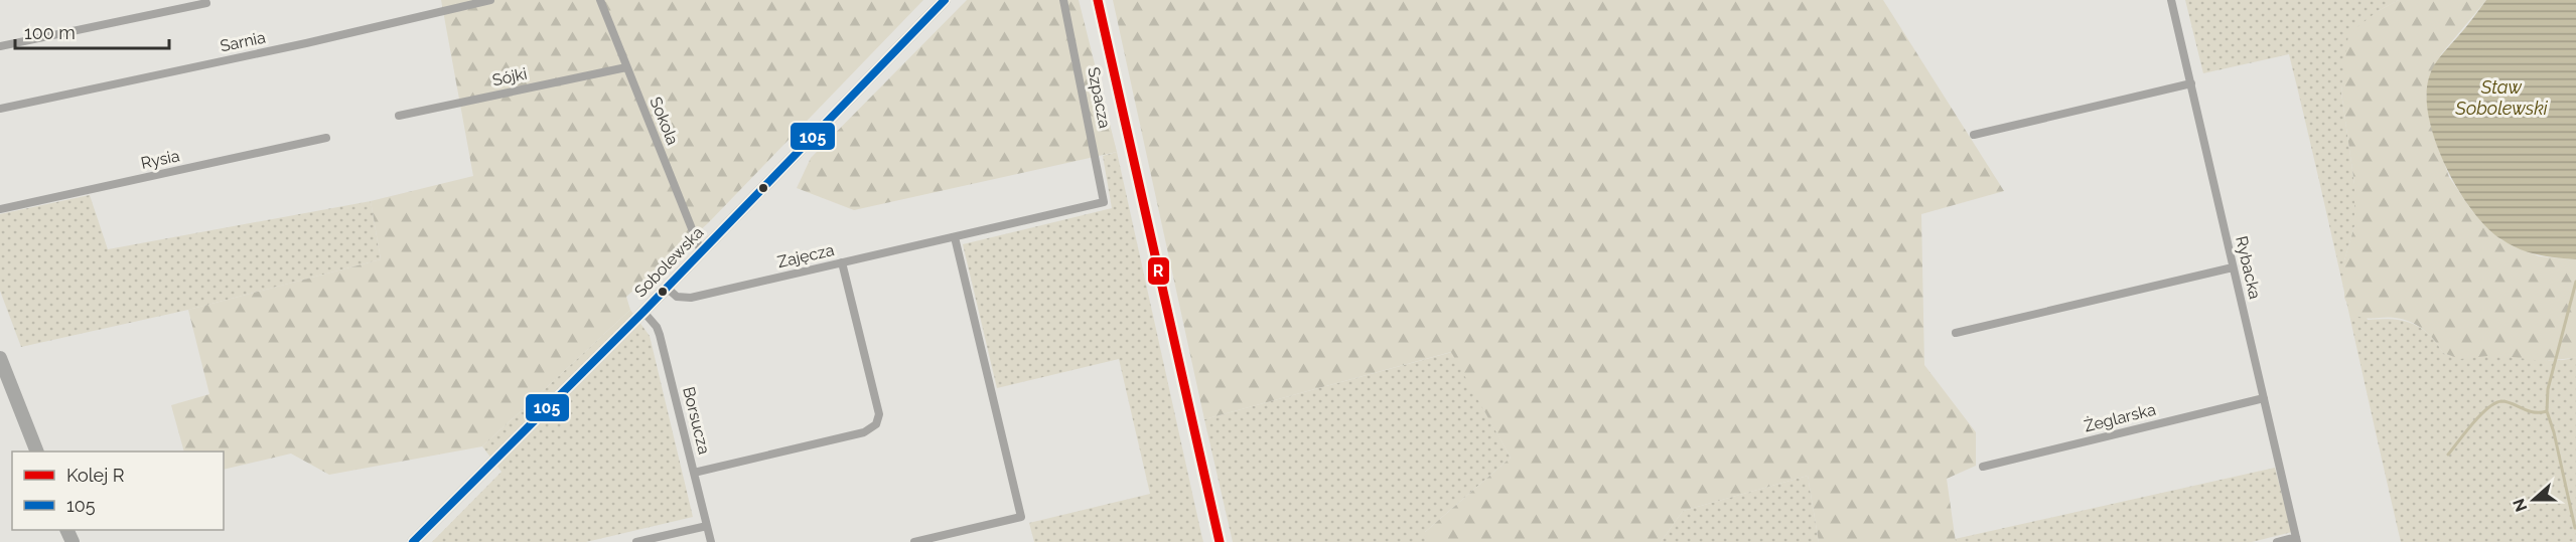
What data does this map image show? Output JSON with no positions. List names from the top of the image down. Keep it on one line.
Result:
{"streets":{"street":["Sarnia","Sójki","Szpacza","Sokola","Rysia","Zajęcza","Sobolewska","Rybacka","Żeglarska","Borsucza"]},"crossings":[["Sójki","Sokola"],["Szpacza","Zajęcza"],["Sokola","Sobolewska"],["Zajęcza","Sobolewska"],["Sobolewska","Borsucza"],["Rybacka","Żeglarska"]],"water":["Staw Sobolewski"],"lines":["rail line R","transit line 105"],"legend":["Kolej R","105"],"scale_bar":"100 m","north":"left"}
